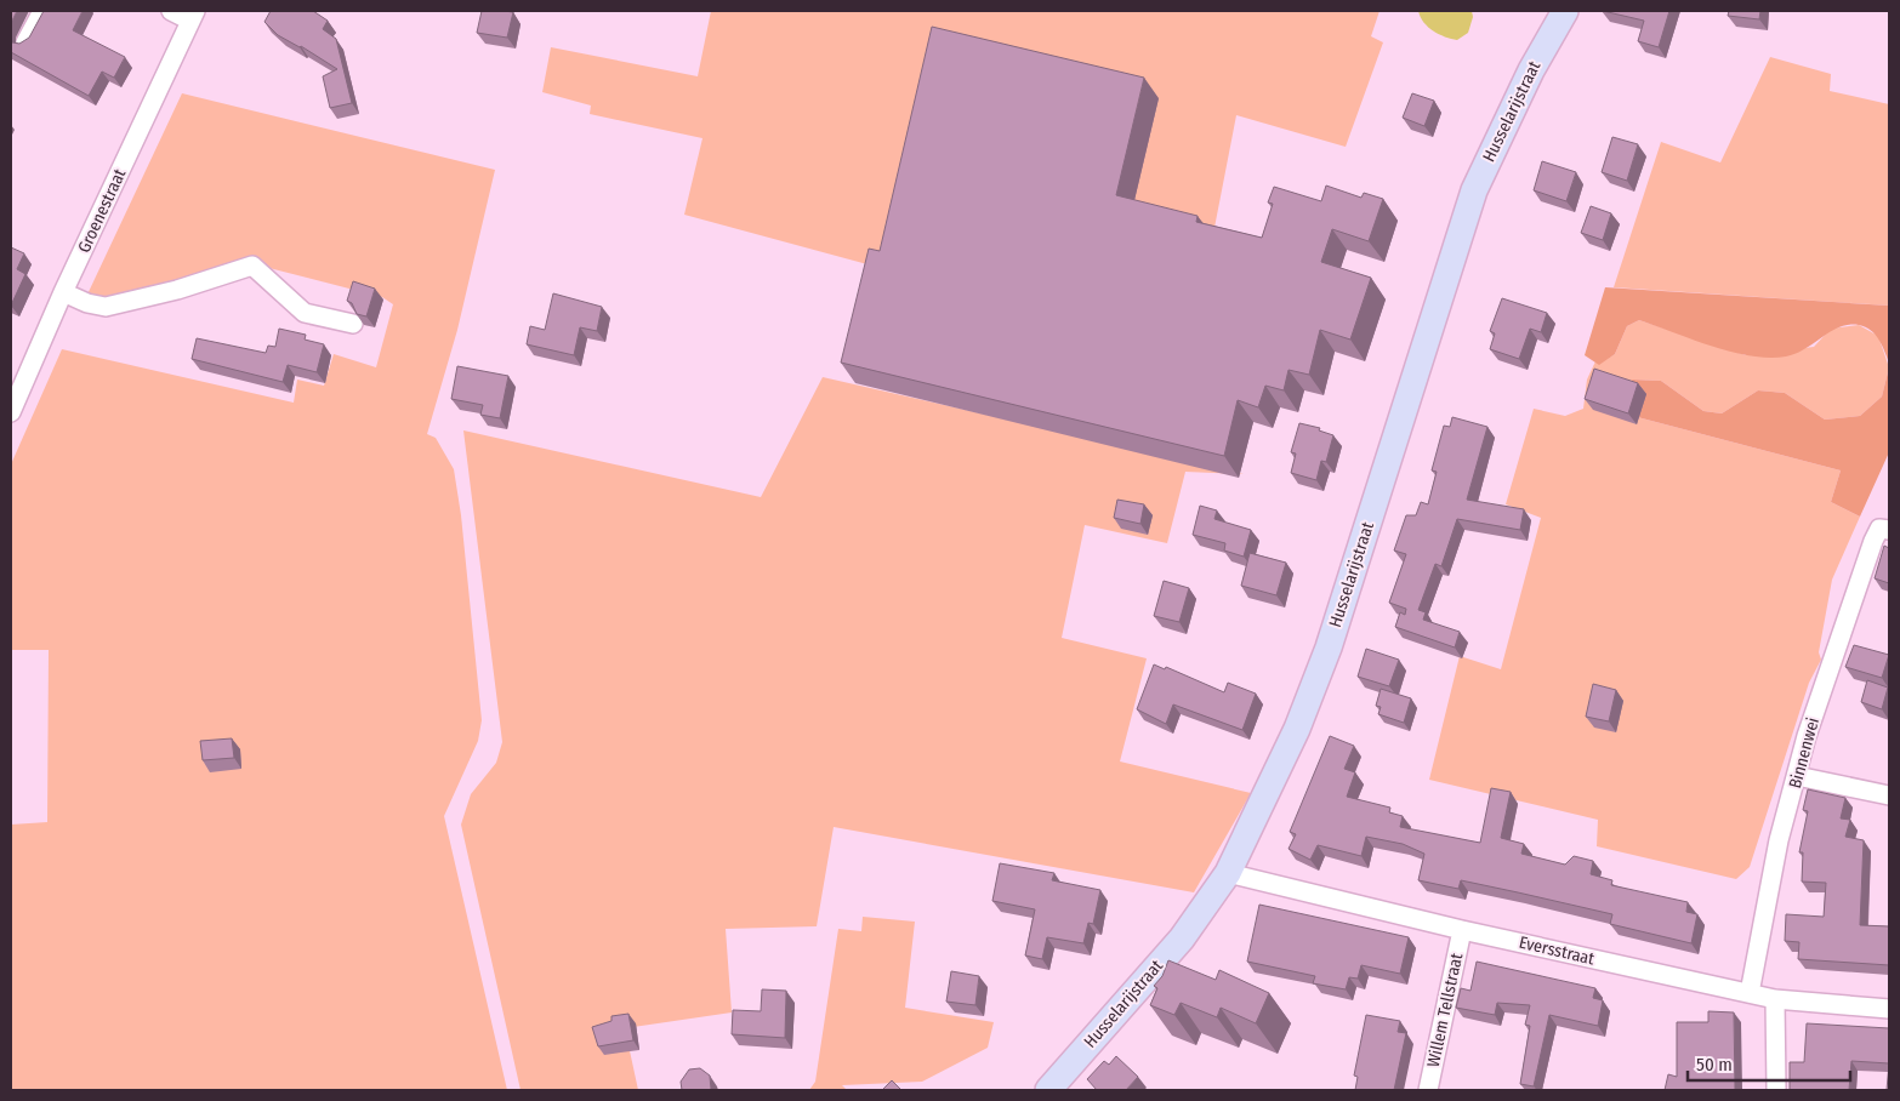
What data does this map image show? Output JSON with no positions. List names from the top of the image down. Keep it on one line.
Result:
{"streets":{"street":["Husselarijstraat","Groenestraat","Binnenwei","Eversstraat","Willem Tellstraat"]},"crossings":[["Husselarijstraat","Eversstraat"],["Binnenwei","Eversstraat"],["Eversstraat","Willem Tellstraat"]],"scale_bar":"50 m"}
